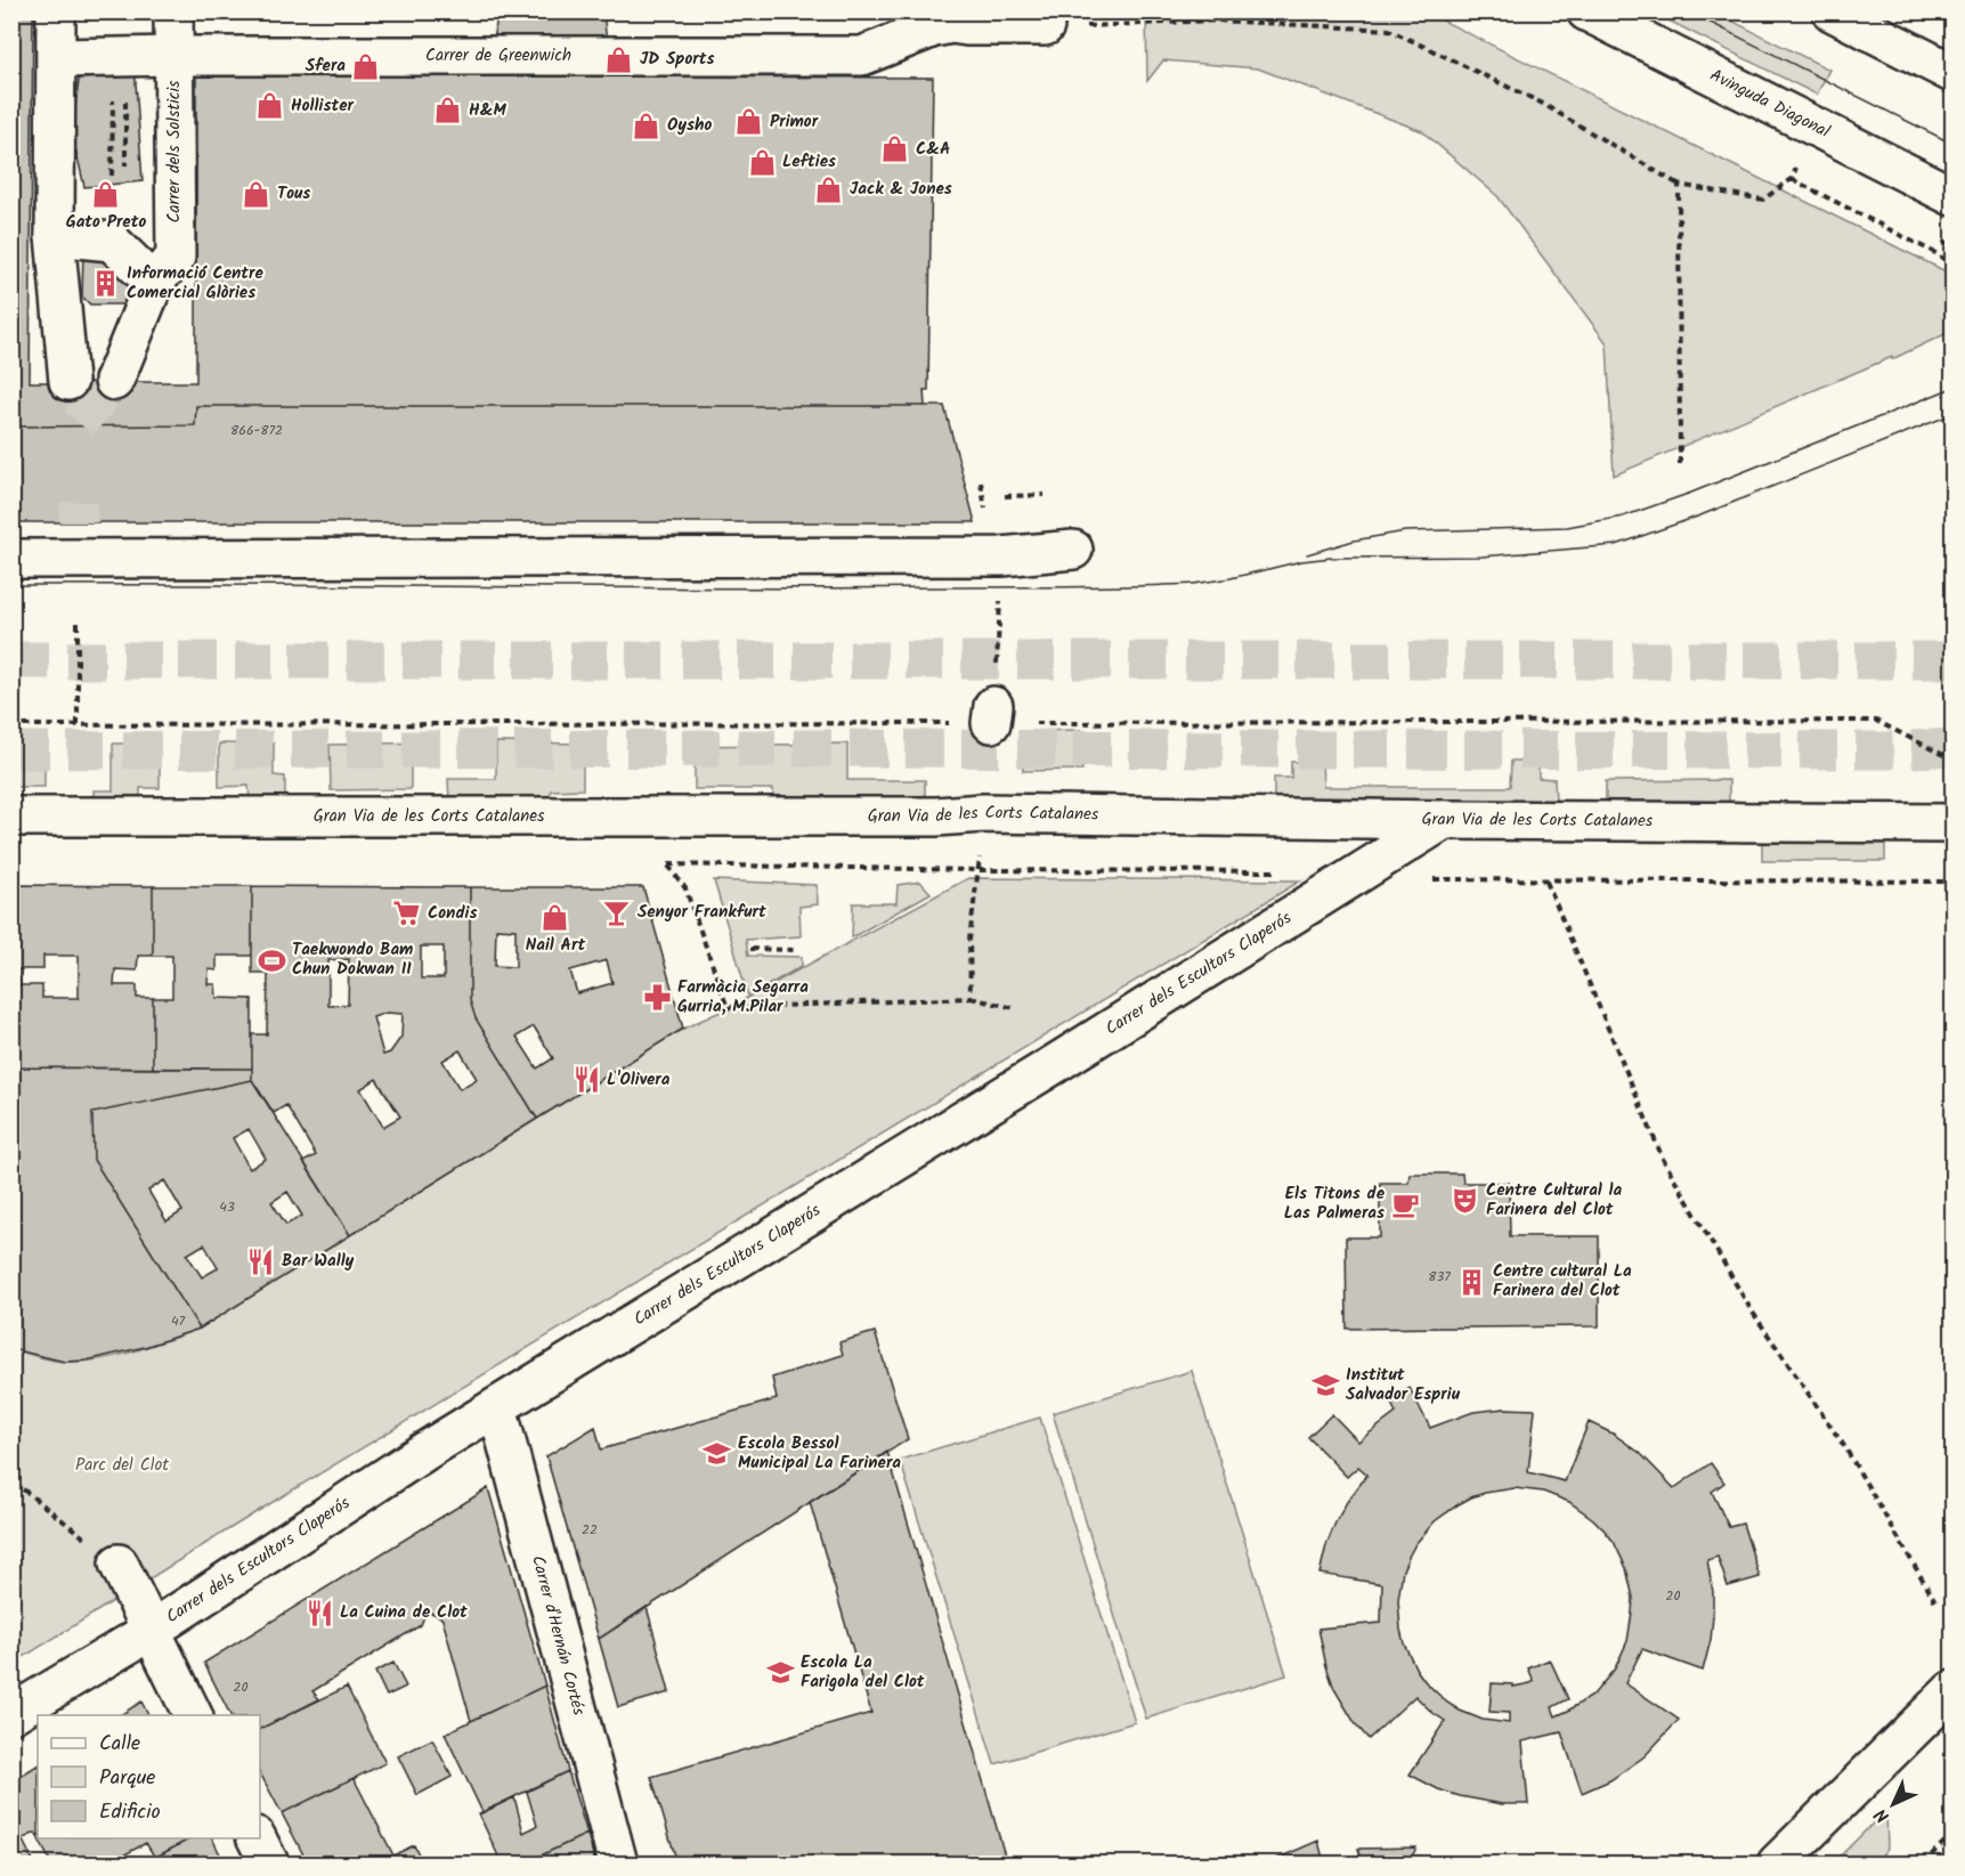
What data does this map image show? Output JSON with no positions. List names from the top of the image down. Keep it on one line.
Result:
{"streets":{"street":["Carrer de Greenwich","Avinguda Diagonal","Carrer dels Solsticis","Gran Via de les Corts Catalanes","Carrer dels Escultors Claperós","Carrer d'Hernán Cortés"]},"crossings":[["Carrer de Greenwich","Carrer dels Solsticis"],["Gran Via de les Corts Catalanes","Carrer dels Escultors Claperós"],["Carrer dels Escultors Claperós","Carrer d'Hernán Cortés"]],"parks":["Parc del Clot"],"places":{"shop":["JD Sports","Sfera","Hollister","H&M","Primor","Oysho","C&A","Lefties","Jack & Jones","Tous","Gato Preto","Nail Art"],"building":["Informació Centre Comercial Glòries","Centre cultural La Farinera del Clot"],"bar":["Senyor Frankfurt"],"supermarket":["Condis"],"sports":["Taekwondo Bam Chun Dokwan II"],"pharmacy":["Farmàcia Segarra Gurria, M.Pilar"],"restaurant":["L'Olivera","Bar Wally","La Cuina de Clot"],"theatre":["Centre Cultural la Farinera del Clot"],"cafe":["Els Titons de Las Palmeras"],"school or university":["Institut Salvador Espriu","Escola Bessol Municipal La Farinera","Escola La Farigola del Clot"]},"house_numbers":["866-872","43","837","47","22","20","20"],"legend":["Calle","Parque","Edificio"],"north":"bottom left"}
